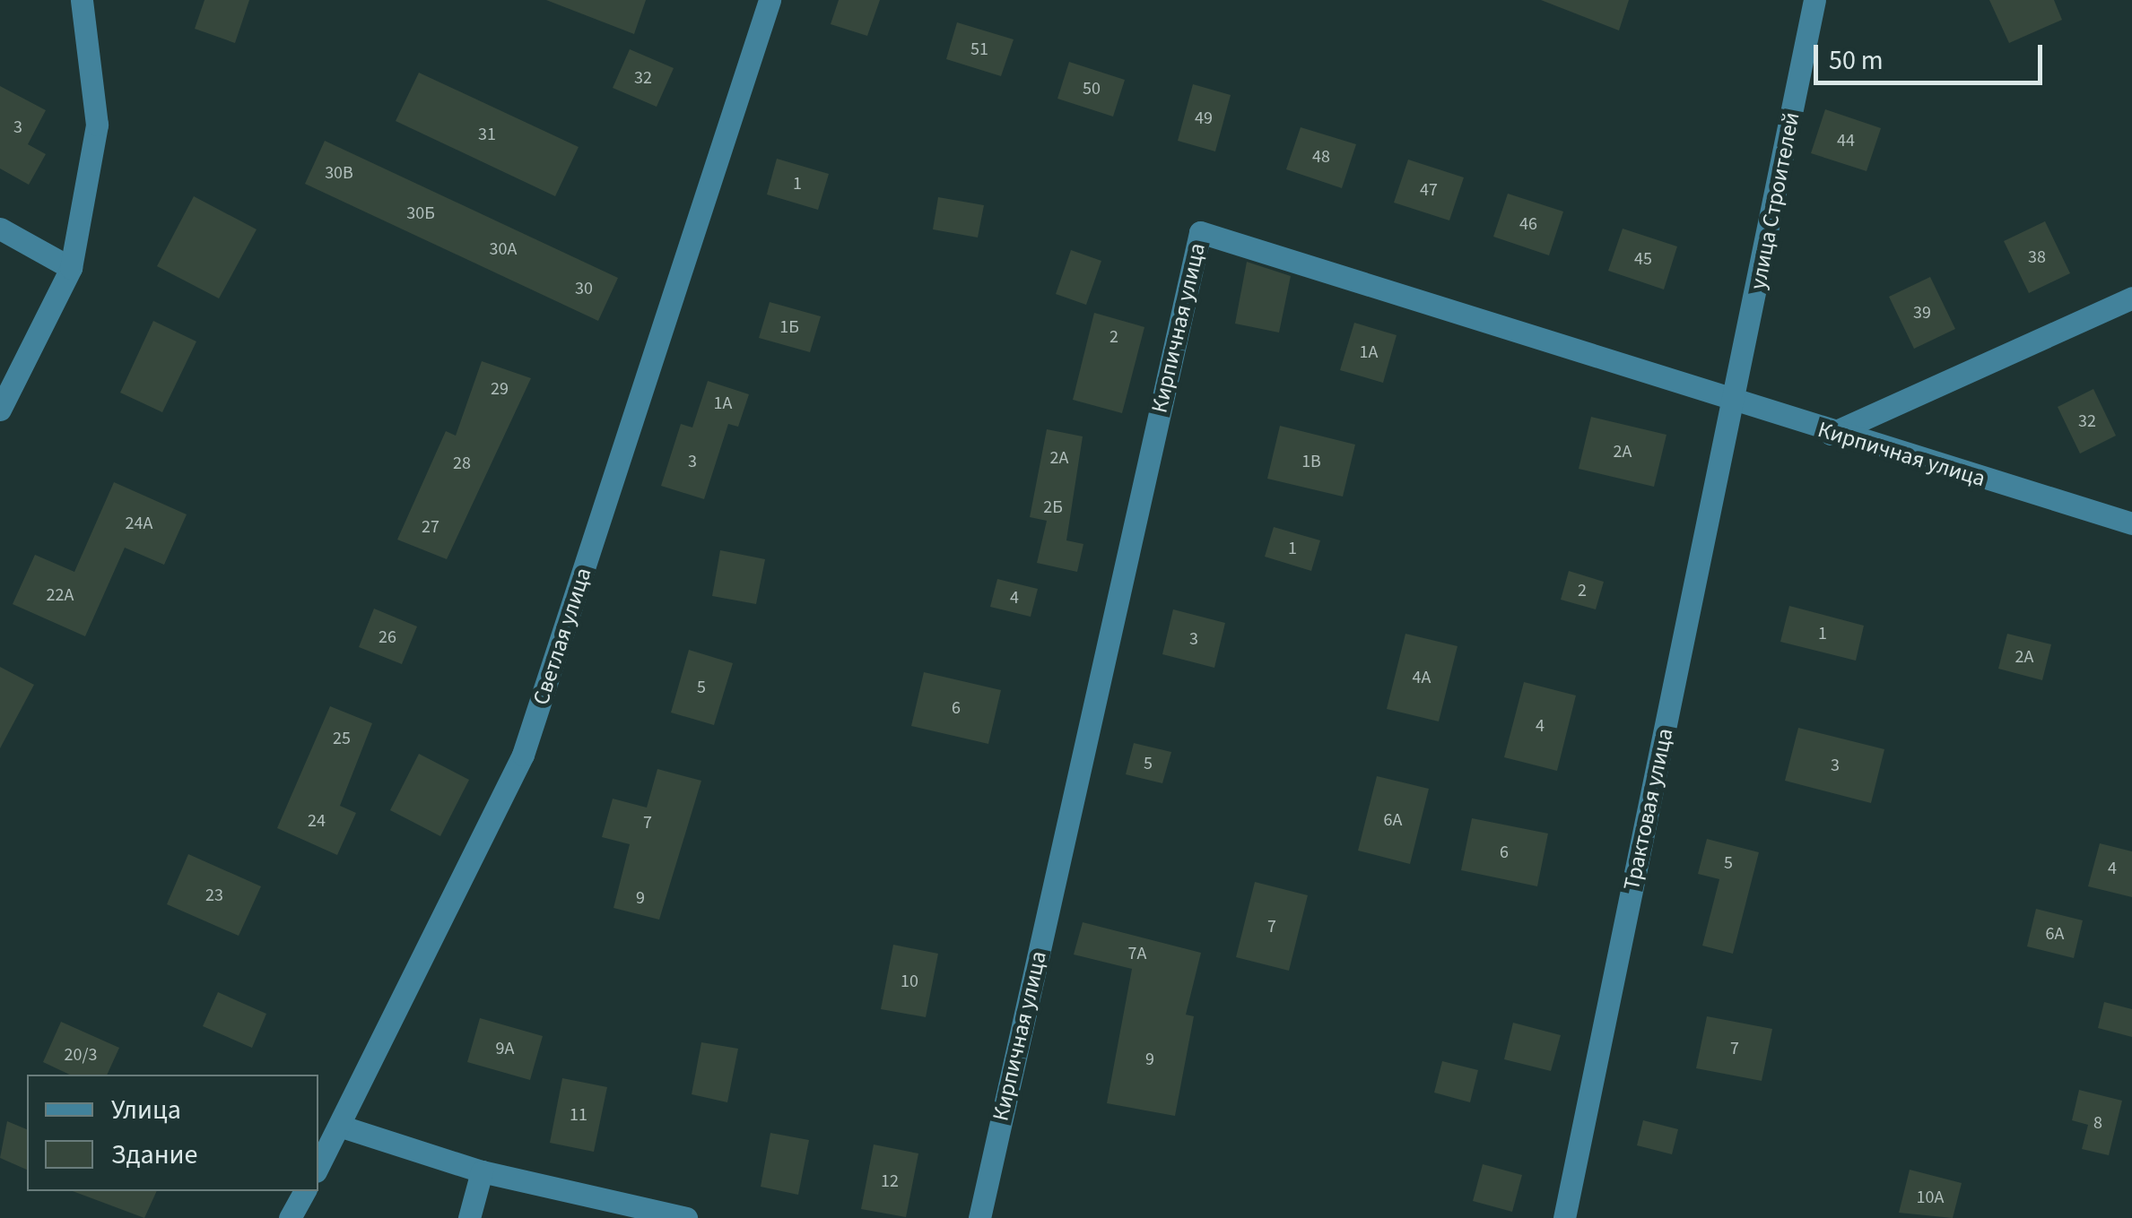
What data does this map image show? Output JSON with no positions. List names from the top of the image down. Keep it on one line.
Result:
{"streets":{"street":["улица Строителей","Кирпичная улица","Светлая улица","Трактовая улица"]},"crossings":[["улица Строителей","Кирпичная улица"],["улица Строителей","Трактовая улица"],["Кирпичная улица","Трактовая улица"]],"house_numbers":["51","32","50","49","3","31","44","48","30В","1","47","30Б","46","30А","38","45","30","39","1Б","2","1А","29","1А","32","2А","2А","3","1В","28","2Б","24А","27","1","2","22А","4","1","26","3","2А","4А","5","6","4","25","5","3","6А","24","7","6","5","4","23","9","7","6А","7А","10","9А","7","20/3","9","11","8","12","10А"],"legend":["Улица","Здание"],"scale_bar":"50 m"}
